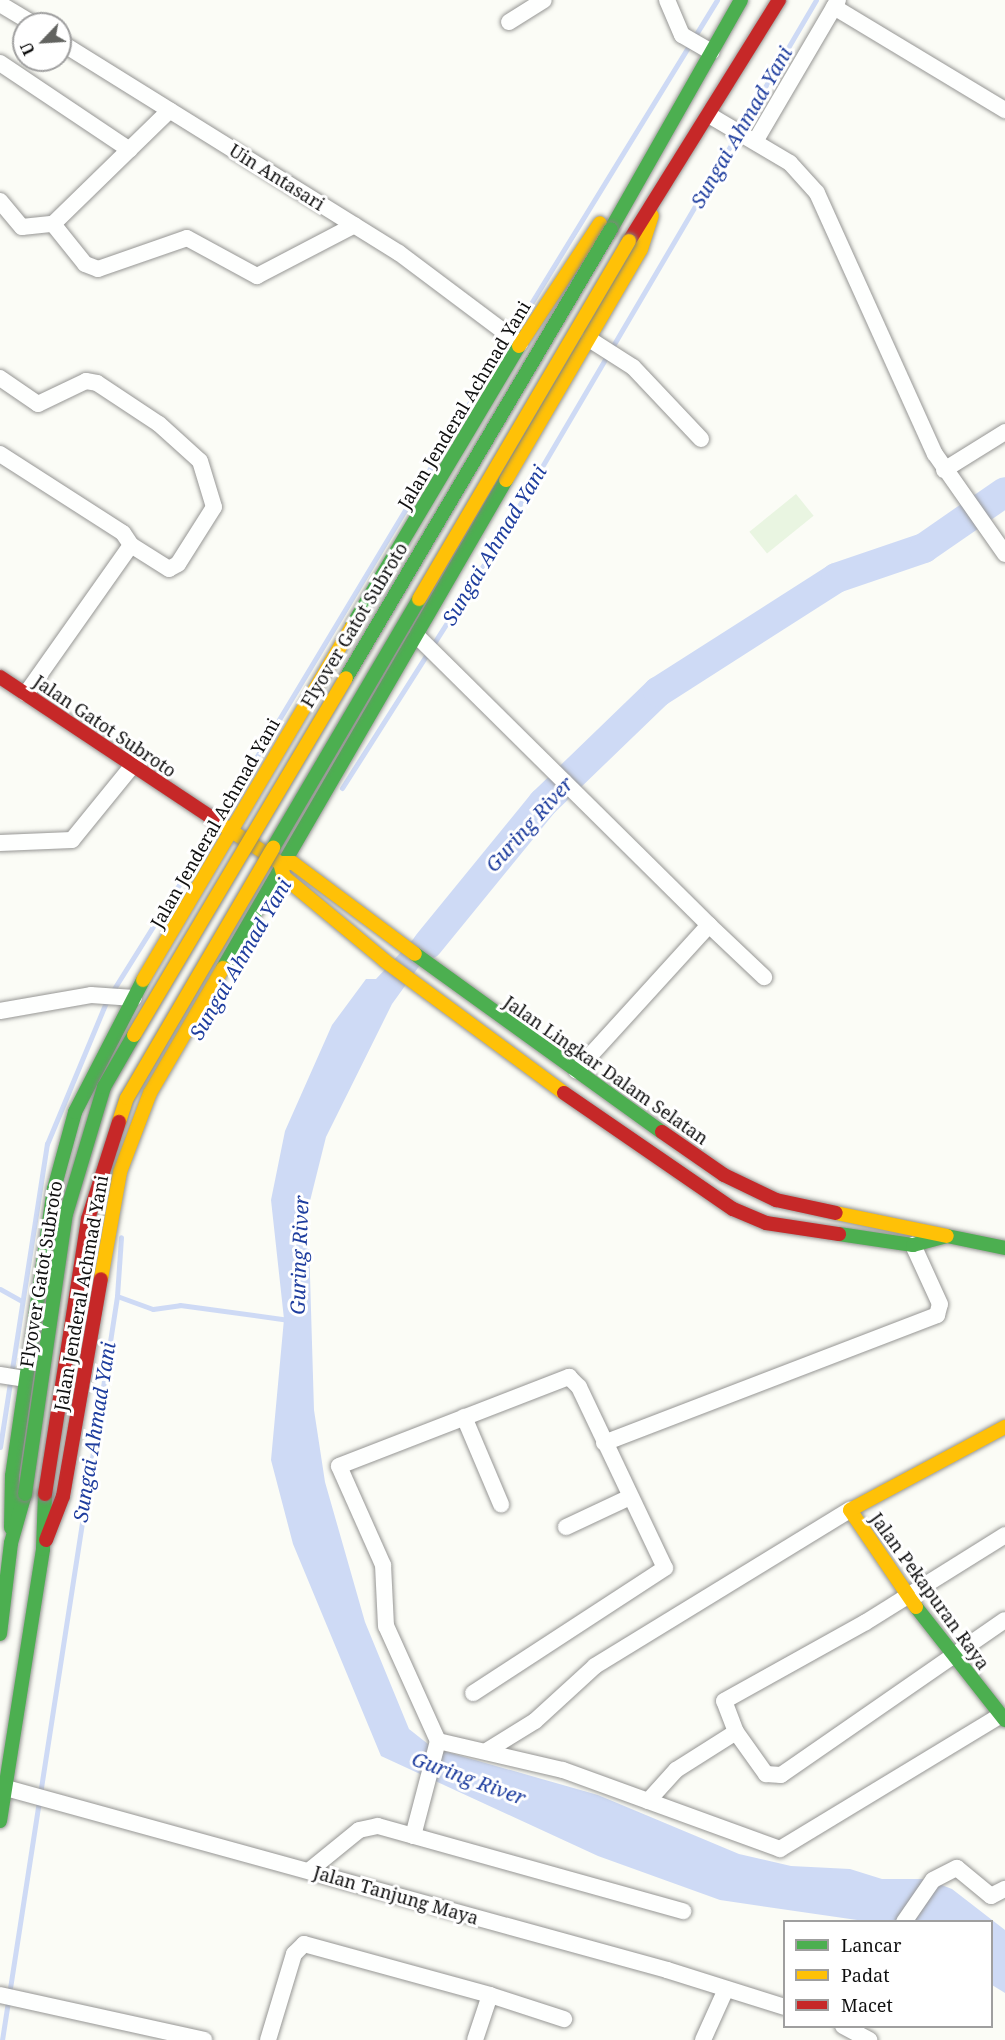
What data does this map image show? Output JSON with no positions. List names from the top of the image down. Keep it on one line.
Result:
{"streets":{"main road":["Jalan Jenderal Achmad Yani","Flyover Gatot Subroto","Jalan Gatot Subroto","Jalan Lingkar Dalam Selatan","Jalan Pekapuran Raya"],"street":["Uin Antasari","Jalan Tanjung Maya"]},"crossings":[["Uin Antasari","Jalan Jenderal Achmad Yani"],["Jalan Jenderal Achmad Yani","Flyover Gatot Subroto"],["Jalan Jenderal Achmad Yani","Jalan Gatot Subroto"],["Jalan Jenderal Achmad Yani","Jalan Lingkar Dalam Selatan"],["Jalan Jenderal Achmad Yani","Jalan Tanjung Maya"],["Jalan Gatot Subroto","Jalan Lingkar Dalam Selatan"]],"water":["Sungai Ahmad Yani","Guring River"],"legend":["Lancar","Padat","Macet"],"north":"bottom left"}
